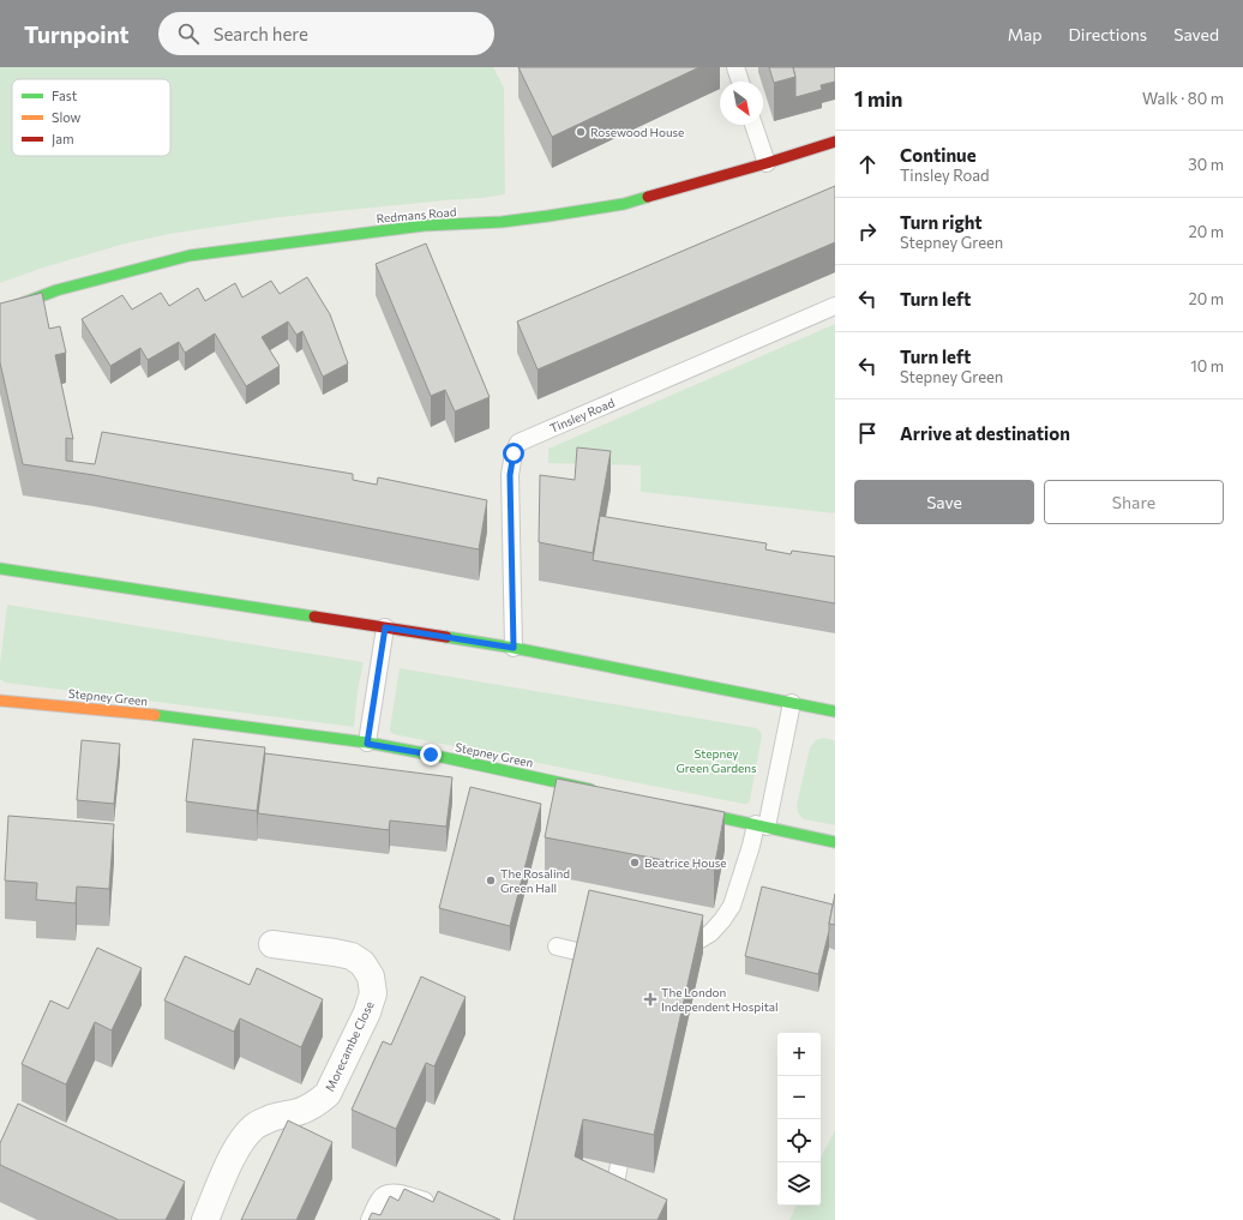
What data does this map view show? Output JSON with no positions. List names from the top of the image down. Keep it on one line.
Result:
{"streets":{"street":["Redmans Road","Stepney Green","Morecambe Close"],"lane":["Tinsley Road"]},"parks":["Stepney Green Gardens"],"places":{"other":["Rosewood House","Beatrice House","The Rosalind Green Hall"],"health":["The London Independent Hospital"]},"legend":["Fast","Slow","Jam"],"north":"bottom right","page":{"header":"Turnpoint","search":"Search here","nav":["Map","Directions","Saved"],"heading":["1 min","Walk · 80 m"],"list":[["Continue","Tinsley Road","30 m"],["Turn right","Stepney Green","20 m"],["Turn left","20 m"],["Turn left","Stepney Green","10 m"],"Arrive at destination"],"buttons":["Save","Share"],"map_buttons":["+","−"]}}
